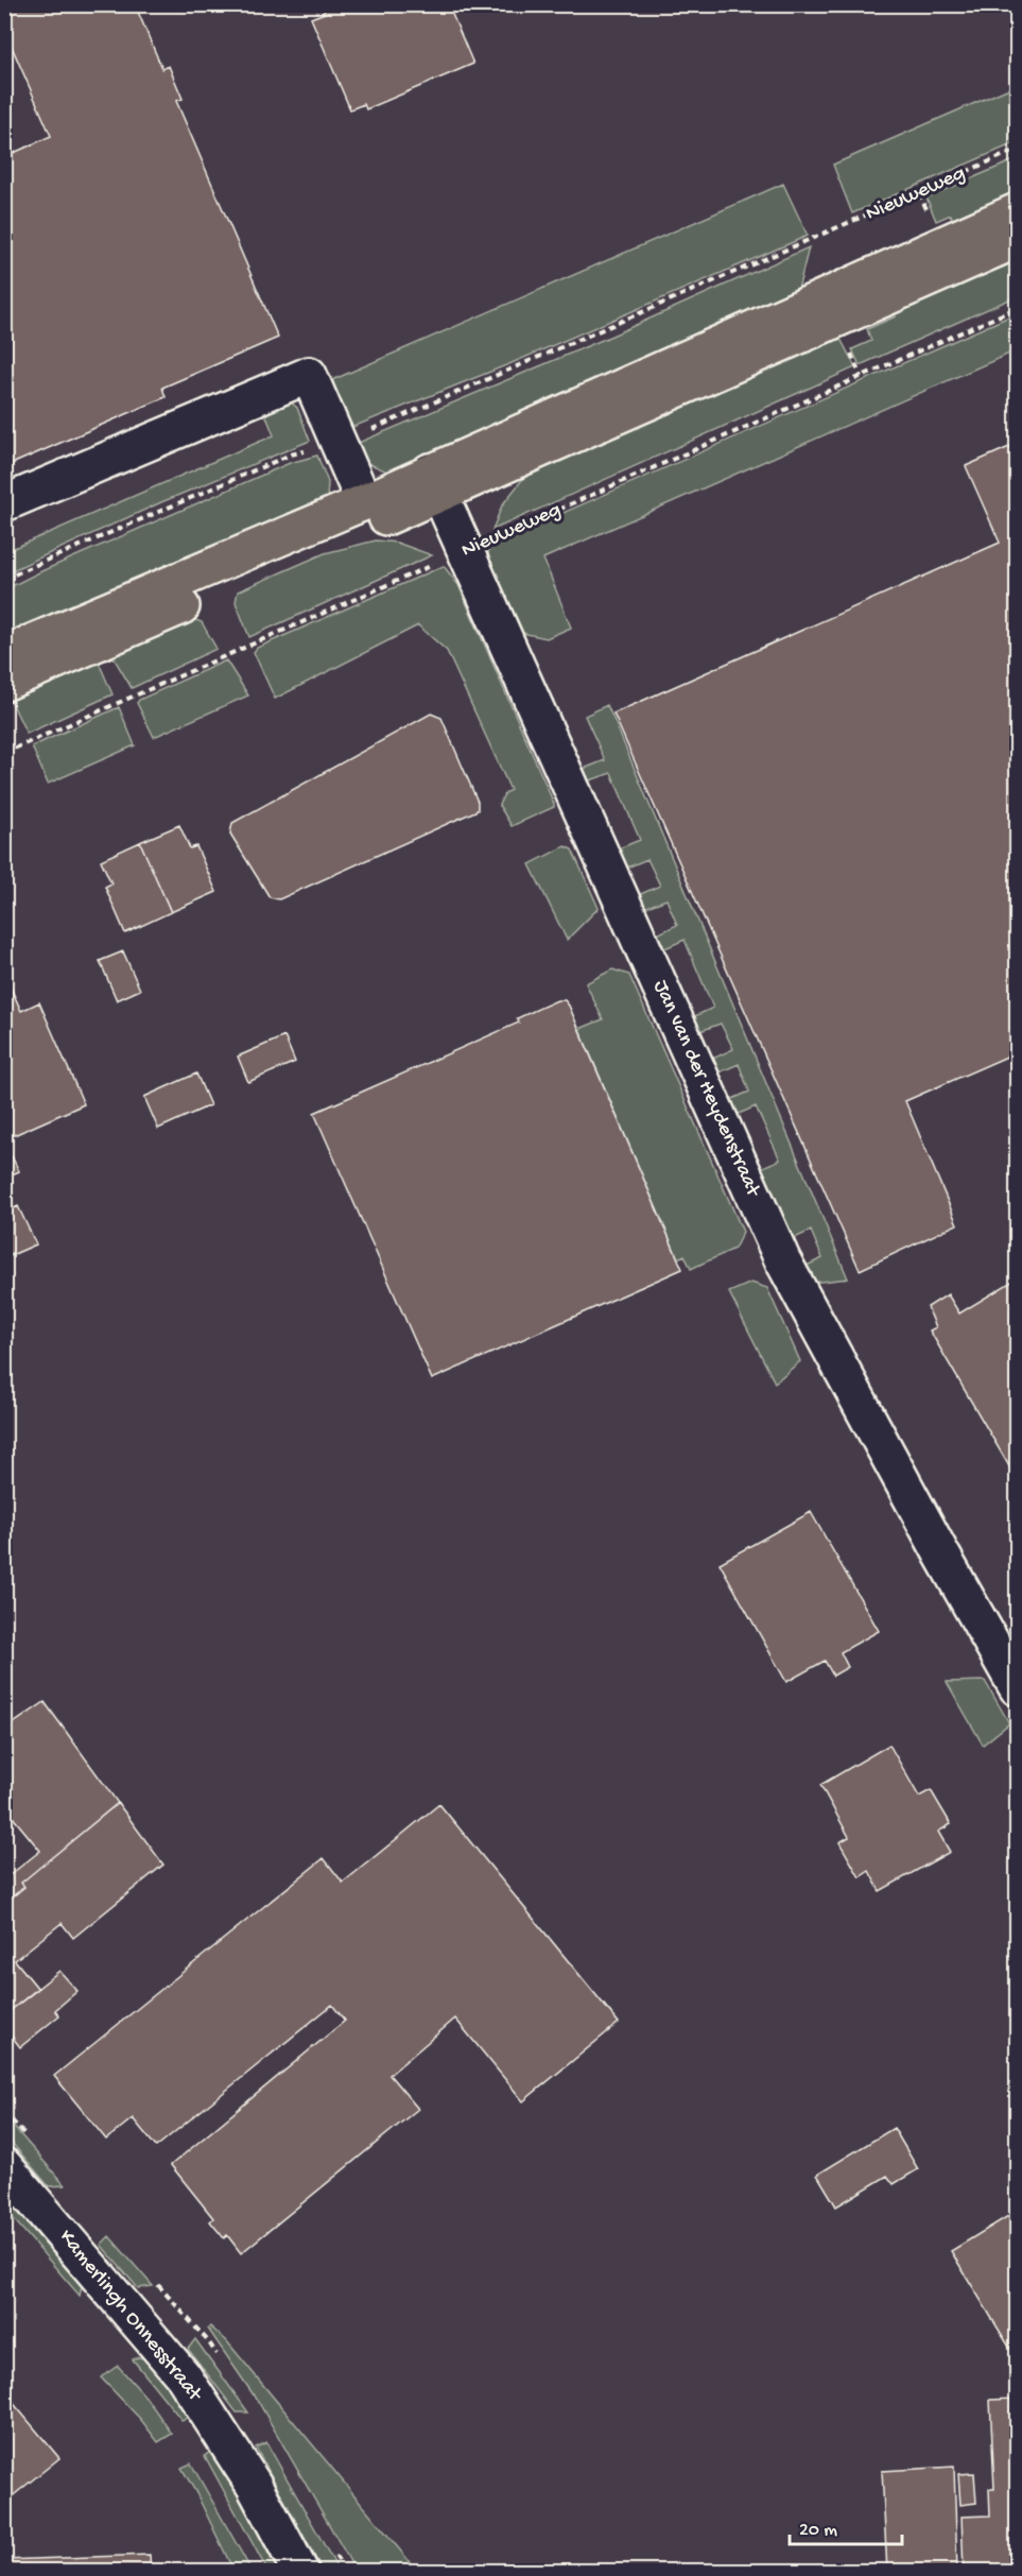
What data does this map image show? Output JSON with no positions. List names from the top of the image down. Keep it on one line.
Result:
{"streets":{"street":["Jan van der Heydenstraat","Kamerlingh Onnesstraat"],"path":["Nieuweweg"]},"crossings":[["Nieuweweg","Jan van der Heydenstraat"]],"scale_bar":"20 m"}
